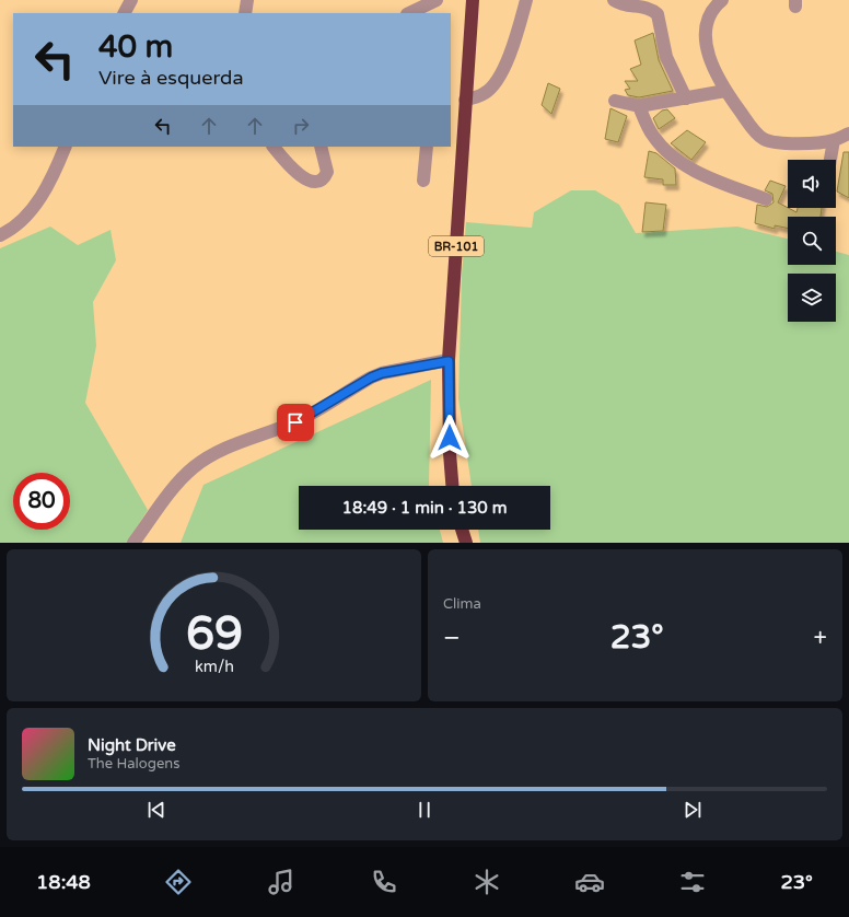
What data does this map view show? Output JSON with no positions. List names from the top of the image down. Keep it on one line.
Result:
{"streets":{"highway":["BR-101"]},"page":{"turn":["40 m","Vire à esquerda"],"limit":"80","trip":"18:49 · 1 min · 130 m","tile":"Clima","heat":["−","23°","+"],"song":["Night Drive","The Halogens"],"tabs":["18:48","23°"],"gauge":["69","km/h"]}}
